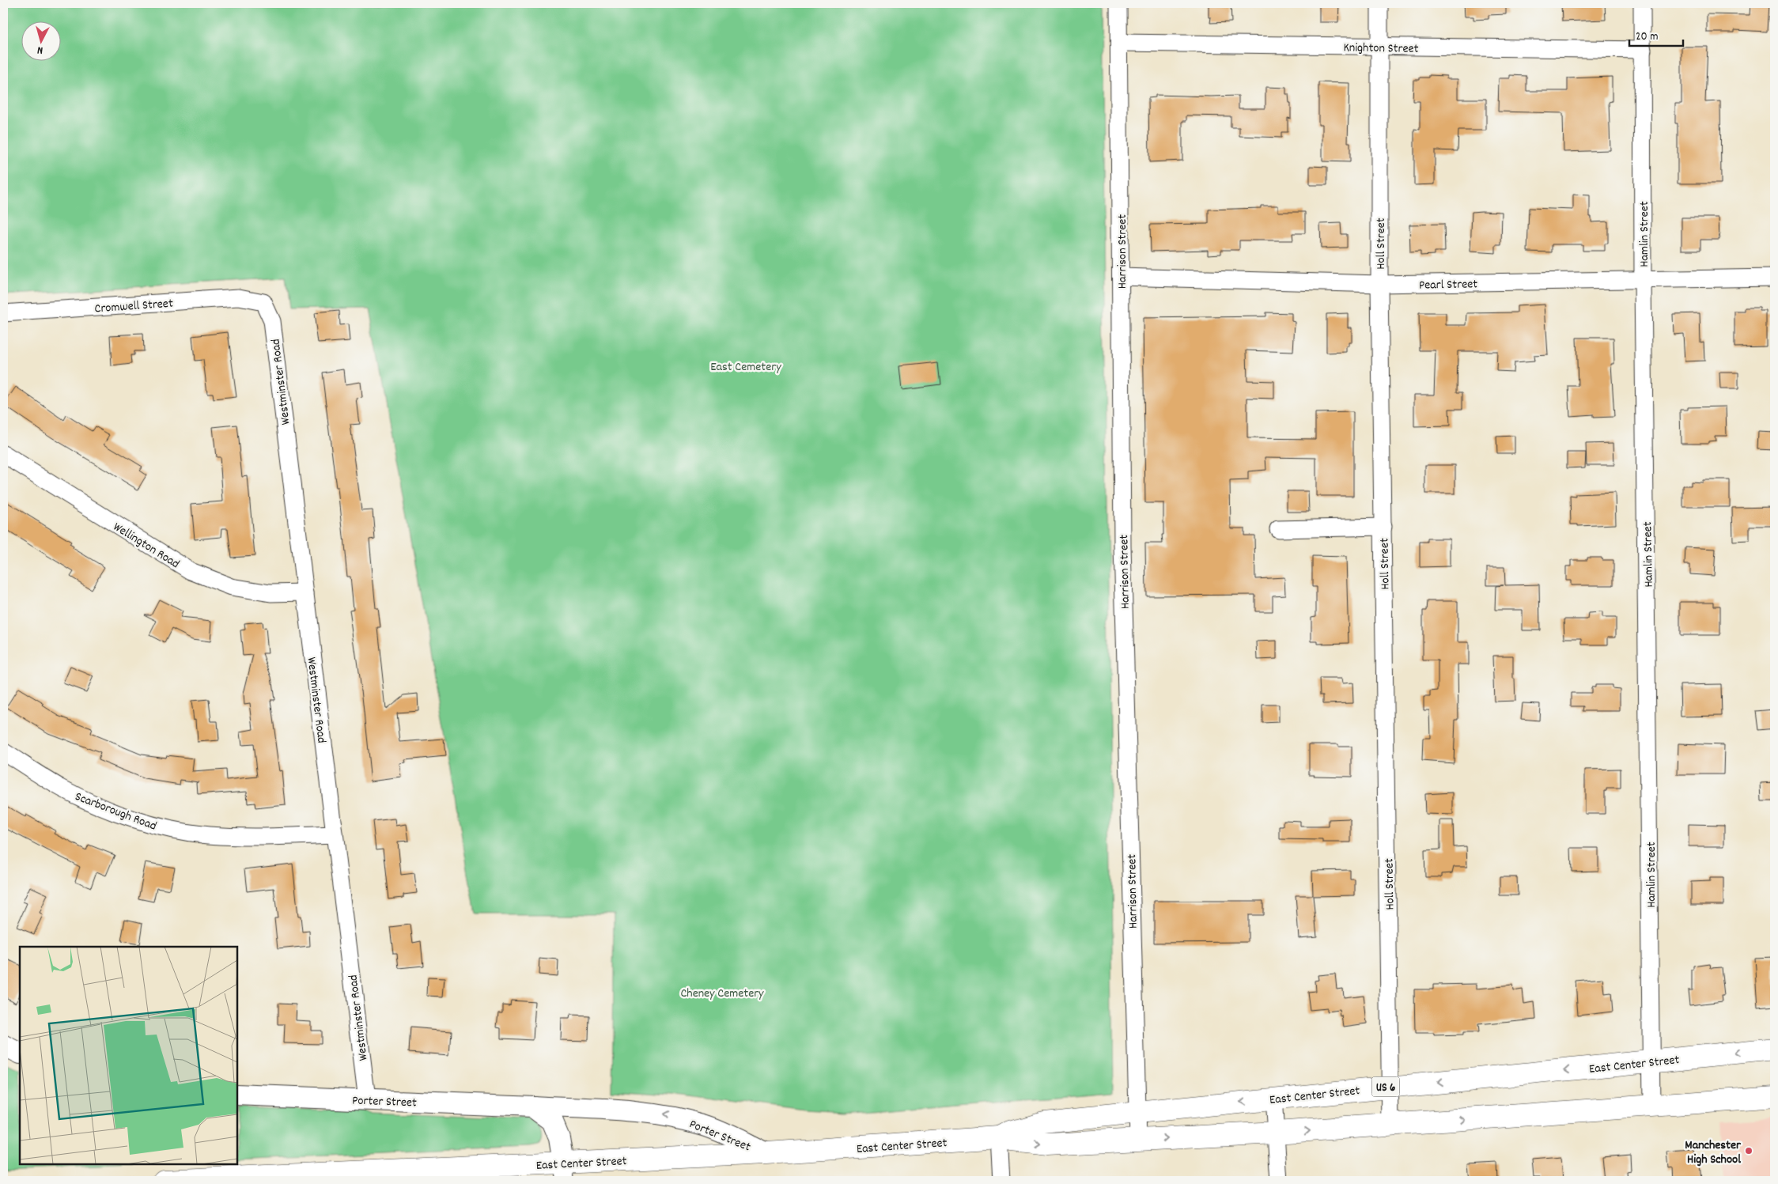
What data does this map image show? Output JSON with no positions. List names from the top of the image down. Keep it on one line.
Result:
{"streets":{"main road":["East Center Street","US 6"],"street":["Knighton Street","Hamlin Street","Holl Street","Harrison Street","Pearl Street","Cromwell Street","Westminster Road","Wellington Road","Scarborough Road","Porter Street"]},"crossings":[["Knighton Street","Hamlin Street"],["Knighton Street","Holl Street"],["Knighton Street","Harrison Street"],["Hamlin Street","Pearl Street"],["Hamlin Street","East Center Street"],["Holl Street","Pearl Street"],["Holl Street","East Center Street"],["Harrison Street","Pearl Street"],["Harrison Street","East Center Street"],["Cromwell Street","Westminster Road"],["Westminster Road","Wellington Road"],["Westminster Road","Scarborough Road"],["Westminster Road","Porter Street"],["East Center Street","Porter Street"]],"one_way":["Porter Street"],"parks":["East Cemetery","Cheney Cemetery"],"places":["Manchester High School"],"scale_bar":"20 m","north":"bottom"}
